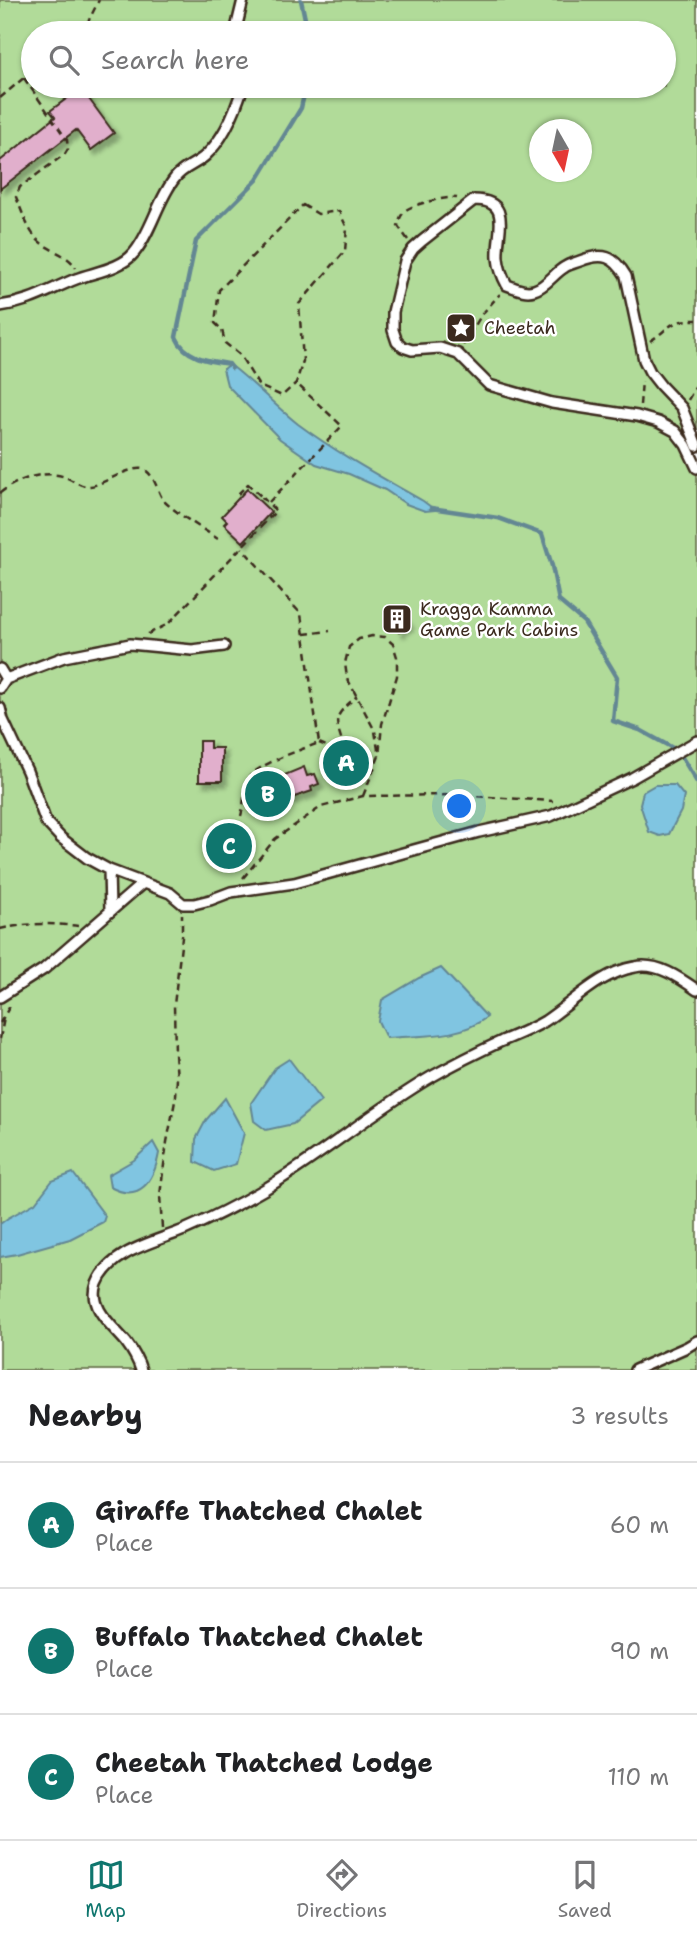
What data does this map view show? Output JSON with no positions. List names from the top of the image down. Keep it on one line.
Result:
{"places":{"place":["Cheetah"],"building":["Kragga Kamma Game Park Cabins"]},"north":"bottom","page":{"search":"Search here","pins":["A","B","C"],"heading":["Nearby","3 results"],"list":[{"mark":"A","name":"Giraffe Thatched Chalet","note":"Place","value":"60 m"},{"mark":"B","name":"Buffalo Thatched Chalet","note":"Place","value":"90 m"},{"mark":"C","name":"Cheetah Thatched Lodge","note":"Place","value":"110 m"}],"nav":["Map","Directions","Saved"]}}
